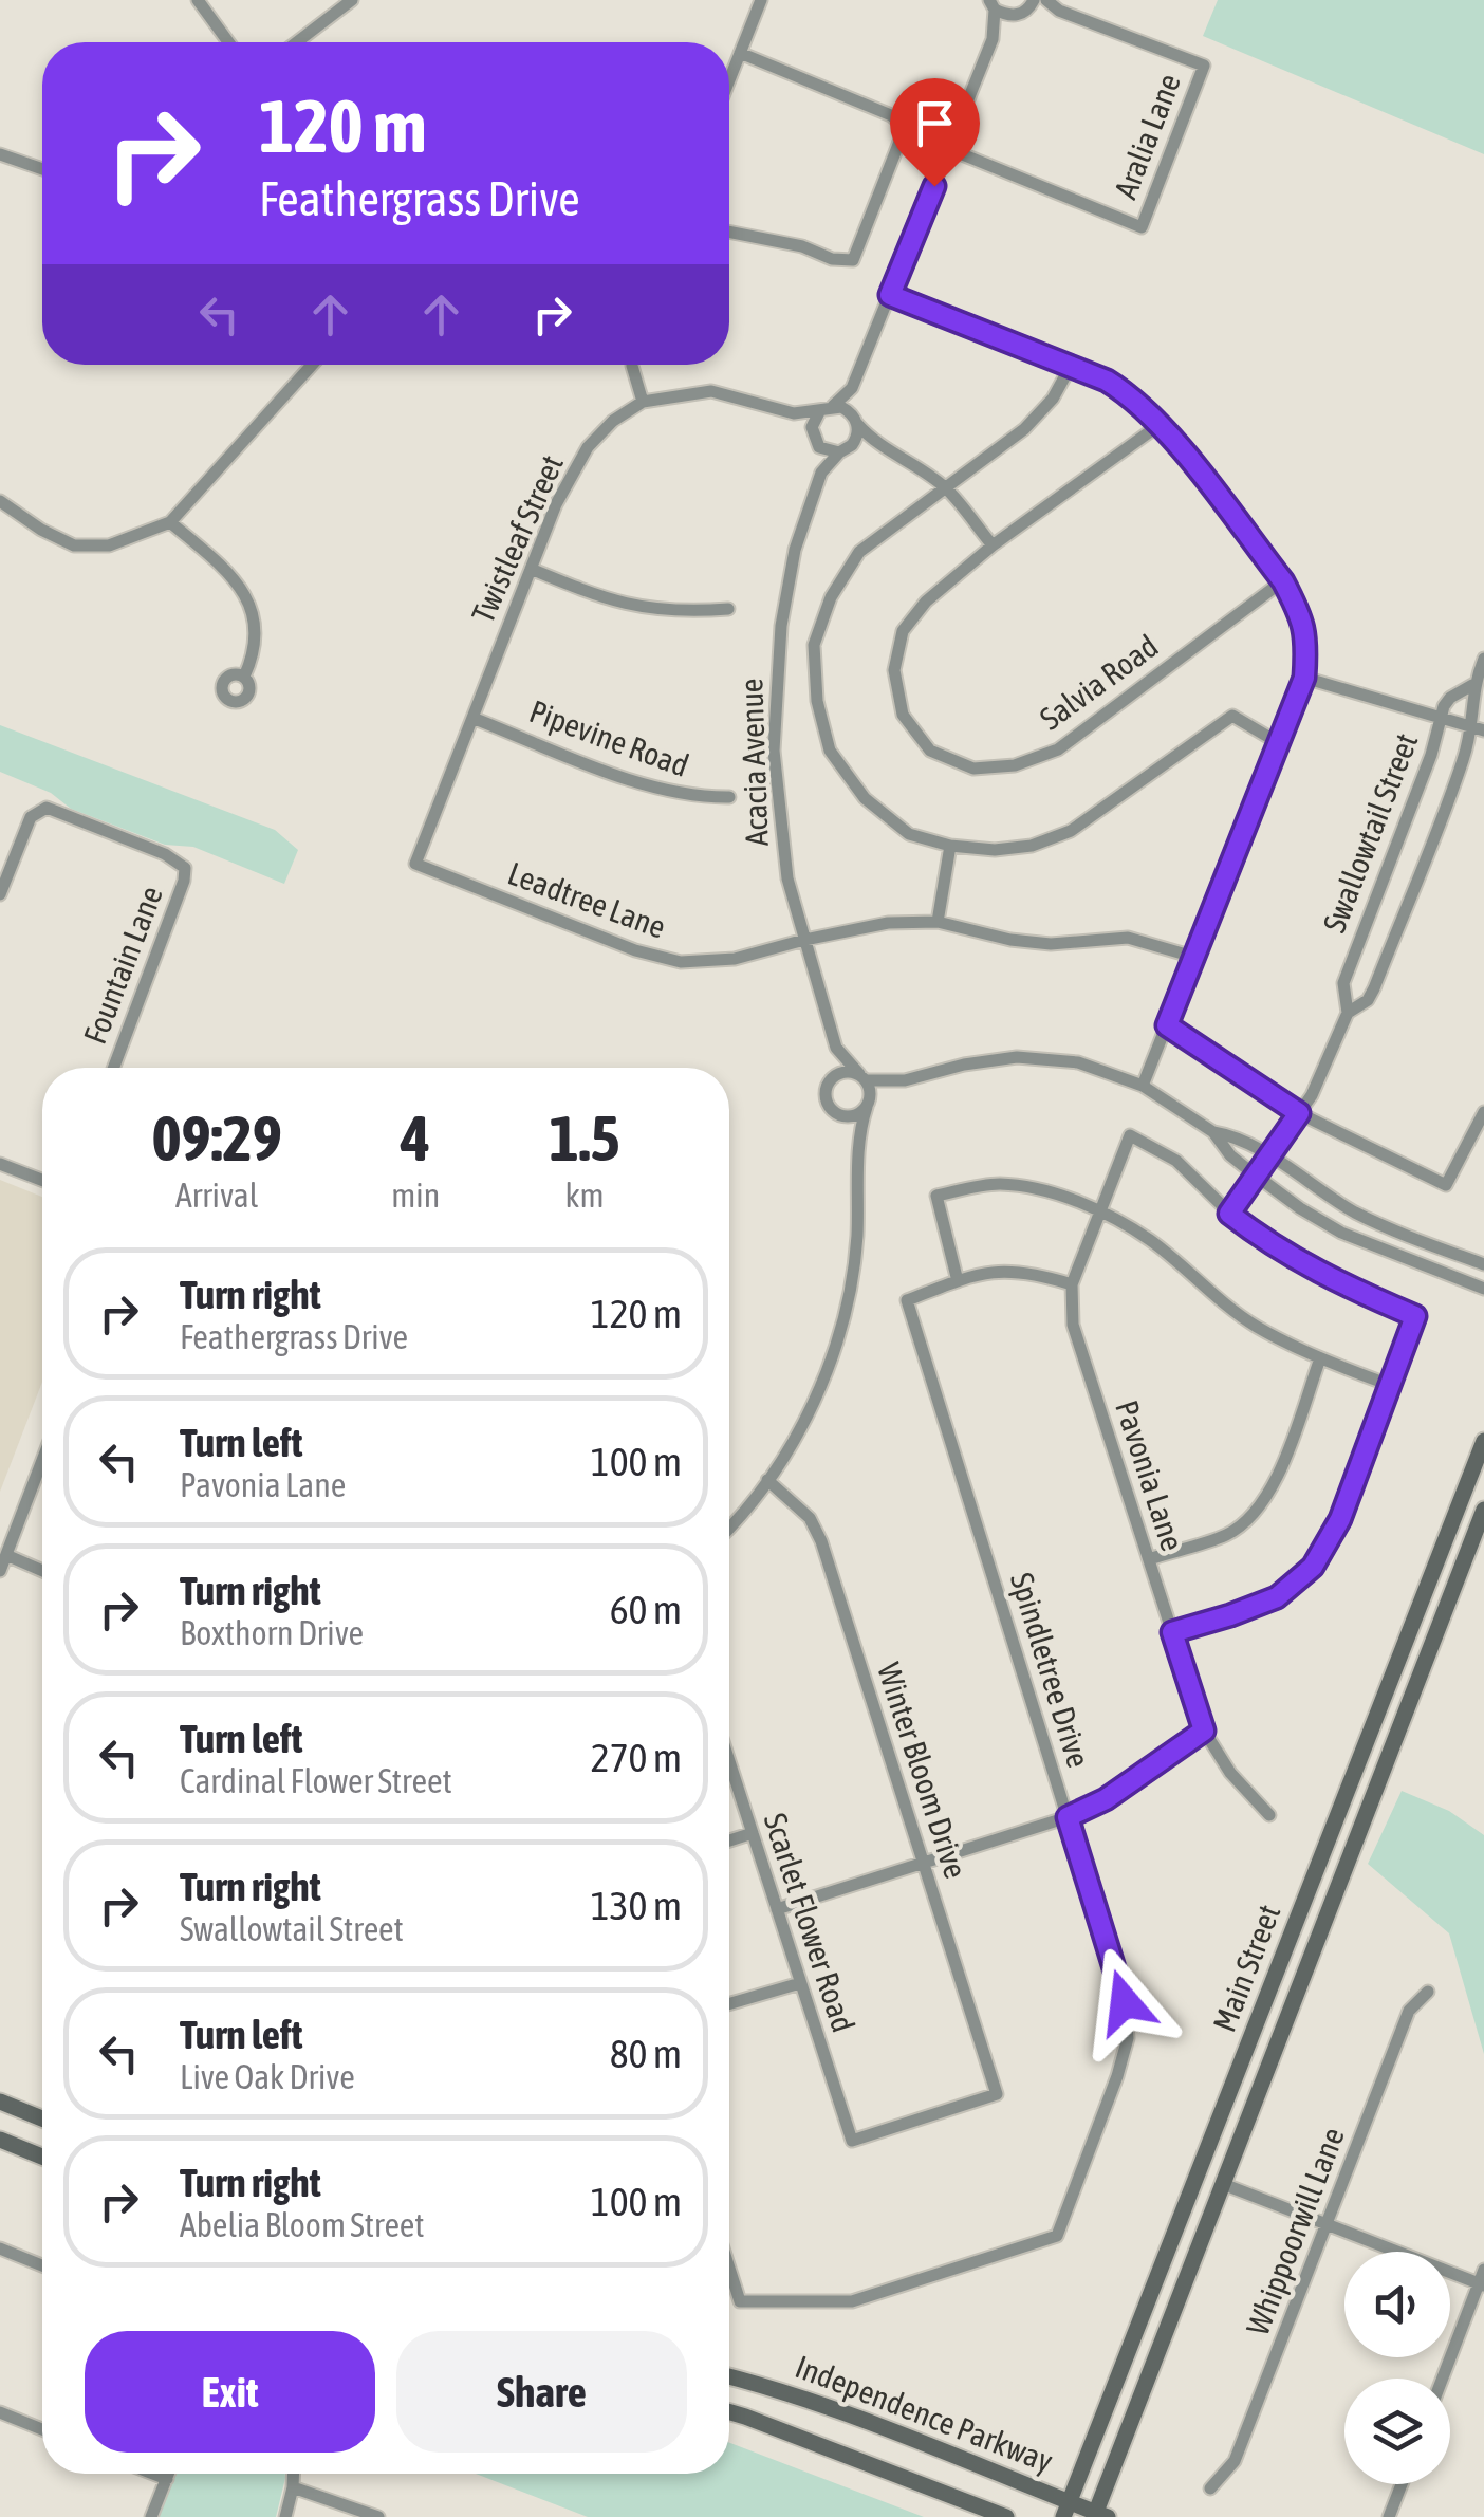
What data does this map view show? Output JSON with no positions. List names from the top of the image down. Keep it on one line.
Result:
{"streets":{"main road":["Main Street","Independence Parkway"],"street":["Aralia Lane","Twistleaf Street","Salvia Road","Pipevine Road","Acacia Avenue","Swallowtail Street","Leadtree Lane","Fountain Lane","Pavonia Lane","Spindletree Drive","Winter Bloom Drive","Scarlet Flower Road","Whippoorwill Lane"]},"crossings":[["Twistleaf Street","Pipevine Road"],["Twistleaf Street","Acacia Avenue"],["Twistleaf Street","Leadtree Lane"],["Acacia Avenue","Leadtree Lane"],["Swallowtail Street","Pavonia Lane"],["Winter Bloom Drive","Scarlet Flower Road"],["Main Street","Independence Parkway"]],"page":{"turn":["120 m","Feathergrass Drive"],"eta":["09:29","Arrival","4","min","1.5","km"],"list":[{"name":"Turn right","note":"Feathergrass Drive","value":"120 m"},{"name":"Turn left","note":"Pavonia Lane","value":"100 m"},{"name":"Turn right","note":"Boxthorn Drive","value":"60 m"},{"name":"Turn left","note":"Cardinal Flower Street","value":"270 m"},{"name":"Turn right","note":"Swallowtail Street","value":"130 m"},{"name":"Turn left","note":"Live Oak Drive","value":"80 m"},{"name":"Turn right","note":"Abelia Bloom Street","value":"100 m"}],"buttons":["Exit","Share"]}}
